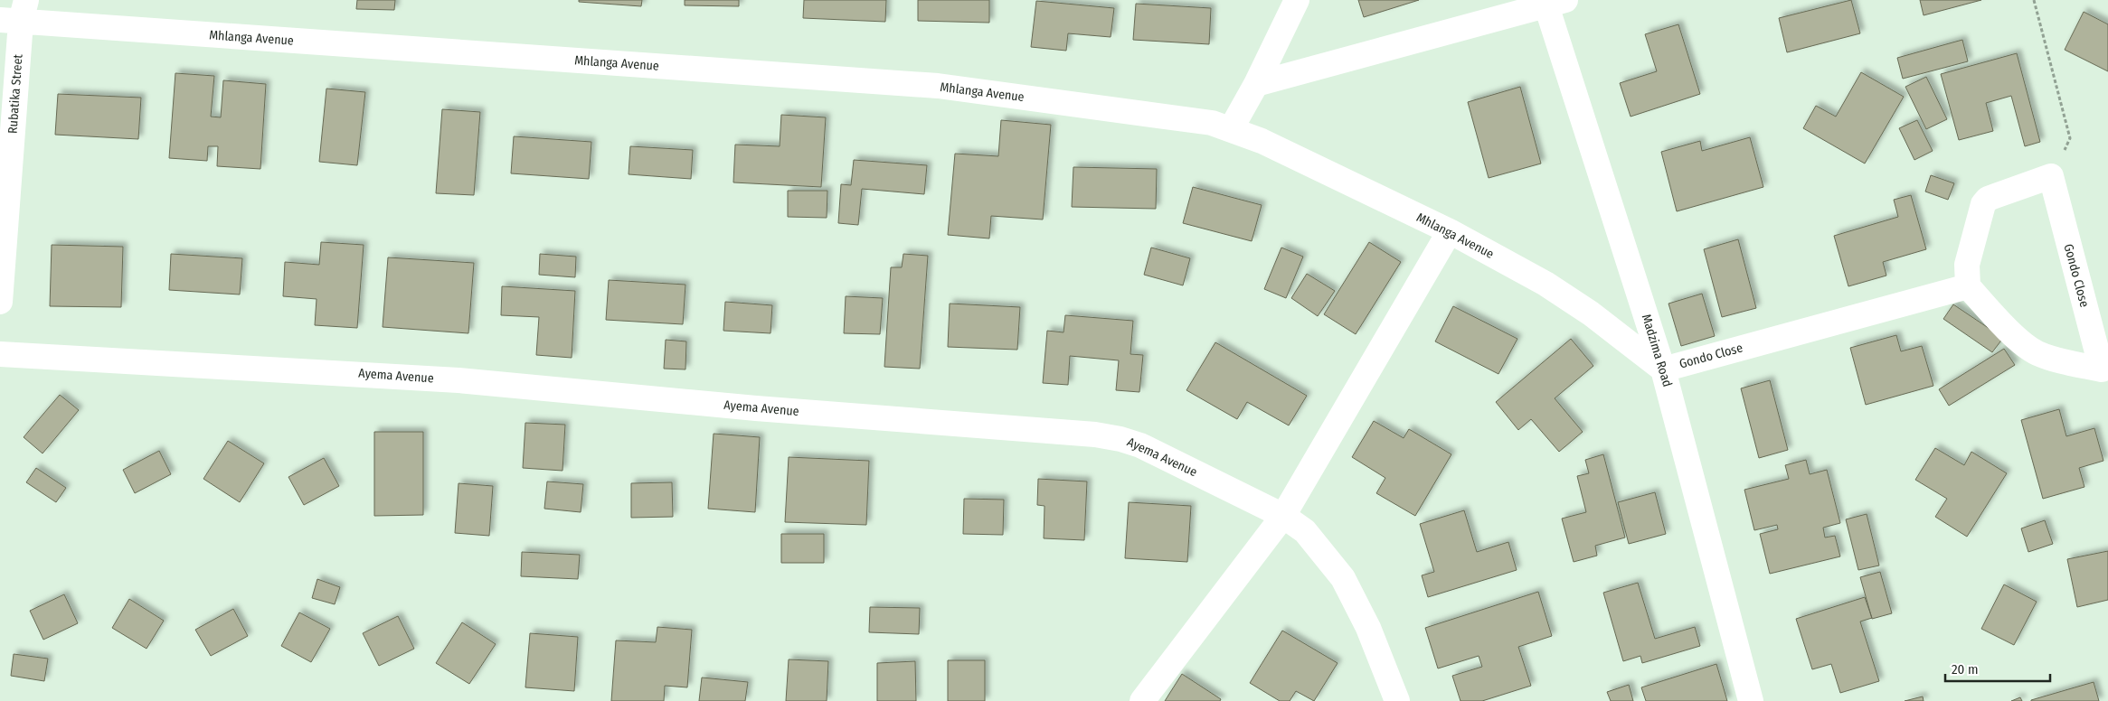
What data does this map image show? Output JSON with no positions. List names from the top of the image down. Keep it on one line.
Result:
{"streets":{"street":["Mhlanga Avenue","Rubatika Street","Gondo Close","Madzima Road","Ayema Avenue"]},"crossings":[["Mhlanga Avenue","Rubatika Street"],["Mhlanga Avenue","Gondo Close"],["Mhlanga Avenue","Madzima Road"],["Gondo Close","Madzima Road"]],"scale_bar":"20 m"}
